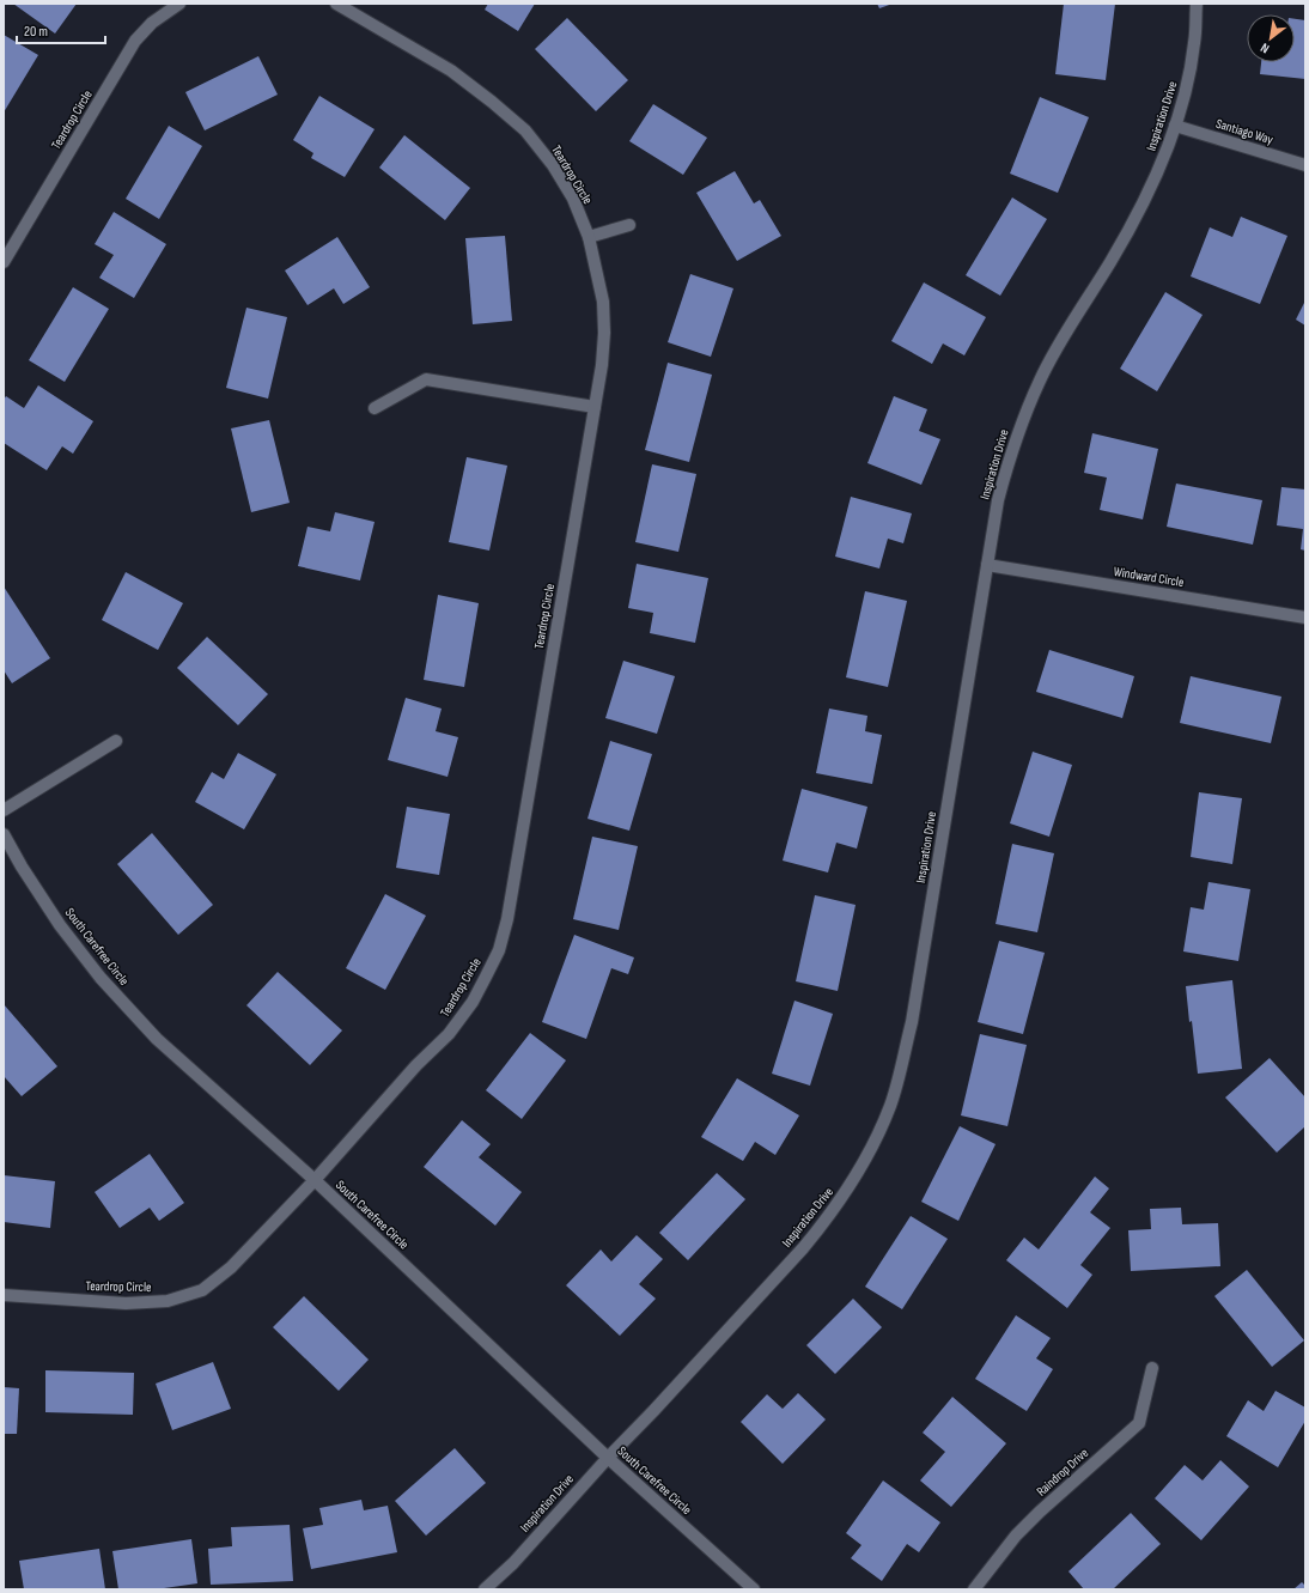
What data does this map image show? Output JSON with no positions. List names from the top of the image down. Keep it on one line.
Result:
{"streets":{"street":["Inspiration Drive","Teardrop Circle","Santiago Way","Windward Circle","South Carefree Circle","Raindrop Drive"]},"crossings":[["Inspiration Drive","Santiago Way"],["Inspiration Drive","Windward Circle"],["Inspiration Drive","South Carefree Circle"],["Teardrop Circle","South Carefree Circle"]],"scale_bar":"20 m","north":"bottom left"}
